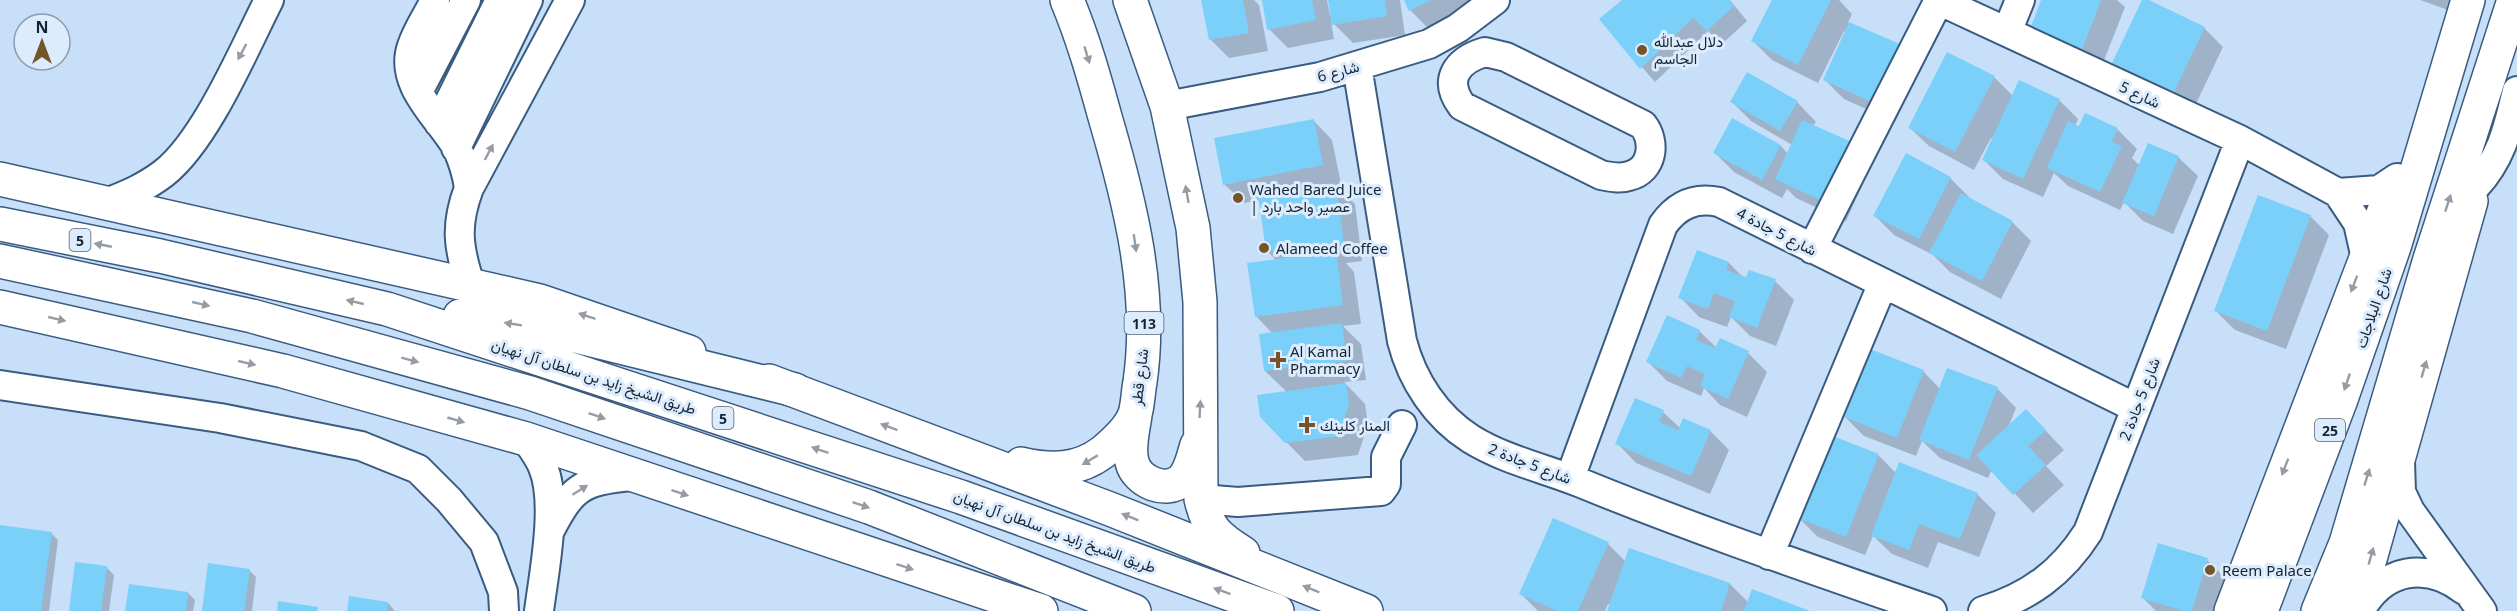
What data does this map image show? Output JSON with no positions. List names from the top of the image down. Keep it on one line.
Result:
{"streets":{"main road":["5","شارع البلاجات","113","طريق الشيخ زايد بن سلطان آل نهيان","شارع قطر","25"],"street":["شارع 6","شارع 5","شارع 5 جادة 4","شارع 5 جادة 2"]},"crossings":[["شارع 6","شارع 5 جادة 2"],["شارع 5","شارع البلاجات"],["شارع 5","شارع 5 جادة 2"],["شارع 5 جادة 4","شارع 5 جادة 2"]],"places":{"other":["دلال عبدالله الجاسم","Wahed Bared Juice | عصير واحد بارد","Alameed Coffee","Reem Palace"],"health":["Al Kamal Pharmacy","المنار كلينك"]},"north":"top"}
